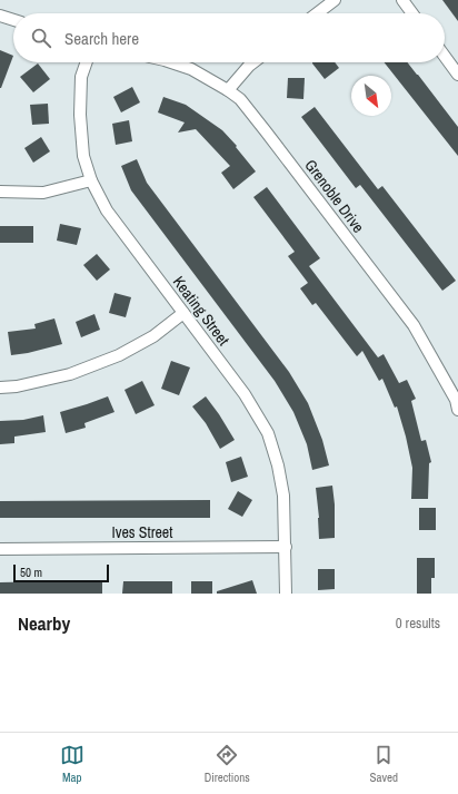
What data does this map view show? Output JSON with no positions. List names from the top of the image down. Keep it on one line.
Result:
{"streets":{"street":["Grenoble Drive","Keating Street","Ives Street"]},"crossings":[["Keating Street","Ives Street"]],"scale_bar":"50 m","north":"bottom right","page":{"search":"Search here","scale":"50 m","heading":["Nearby","0 results"],"nav":["Map","Directions","Saved"]}}
